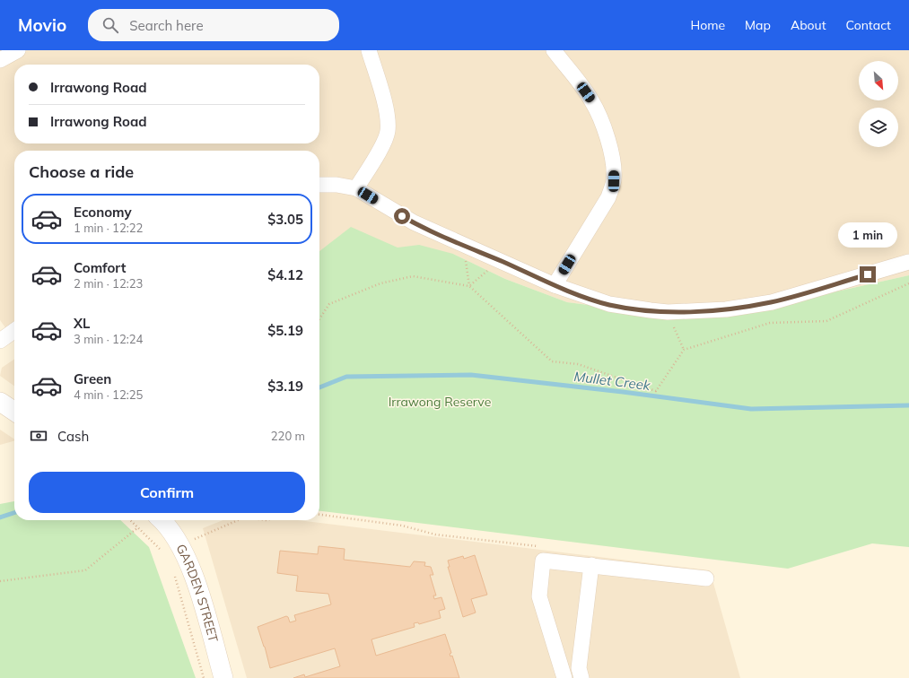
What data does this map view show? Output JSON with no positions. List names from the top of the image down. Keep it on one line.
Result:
{"streets":{"street":["GARDEN STREET"]},"water":["Mullet Creek"],"parks":["Irrawong Reserve"],"north":"bottom right","page":{"header":"Movio","search":"Search here","nav":["Home","Map","About","Contact"],"banner":["Irrawong Road","Irrawong Road"],"heading":"Choose a ride","list":[{"name":"Economy","note":"1 min · 12:22","value":"$3.05"},{"name":"Comfort","note":"2 min · 12:23","value":"$4.12"},{"name":"XL","note":"3 min · 12:24","value":"$5.19"},{"name":"Green","note":"4 min · 12:25","value":"$3.19"}],"bubble":"1 min","pay":["Cash","220 m"],"buttons":"Confirm"}}
